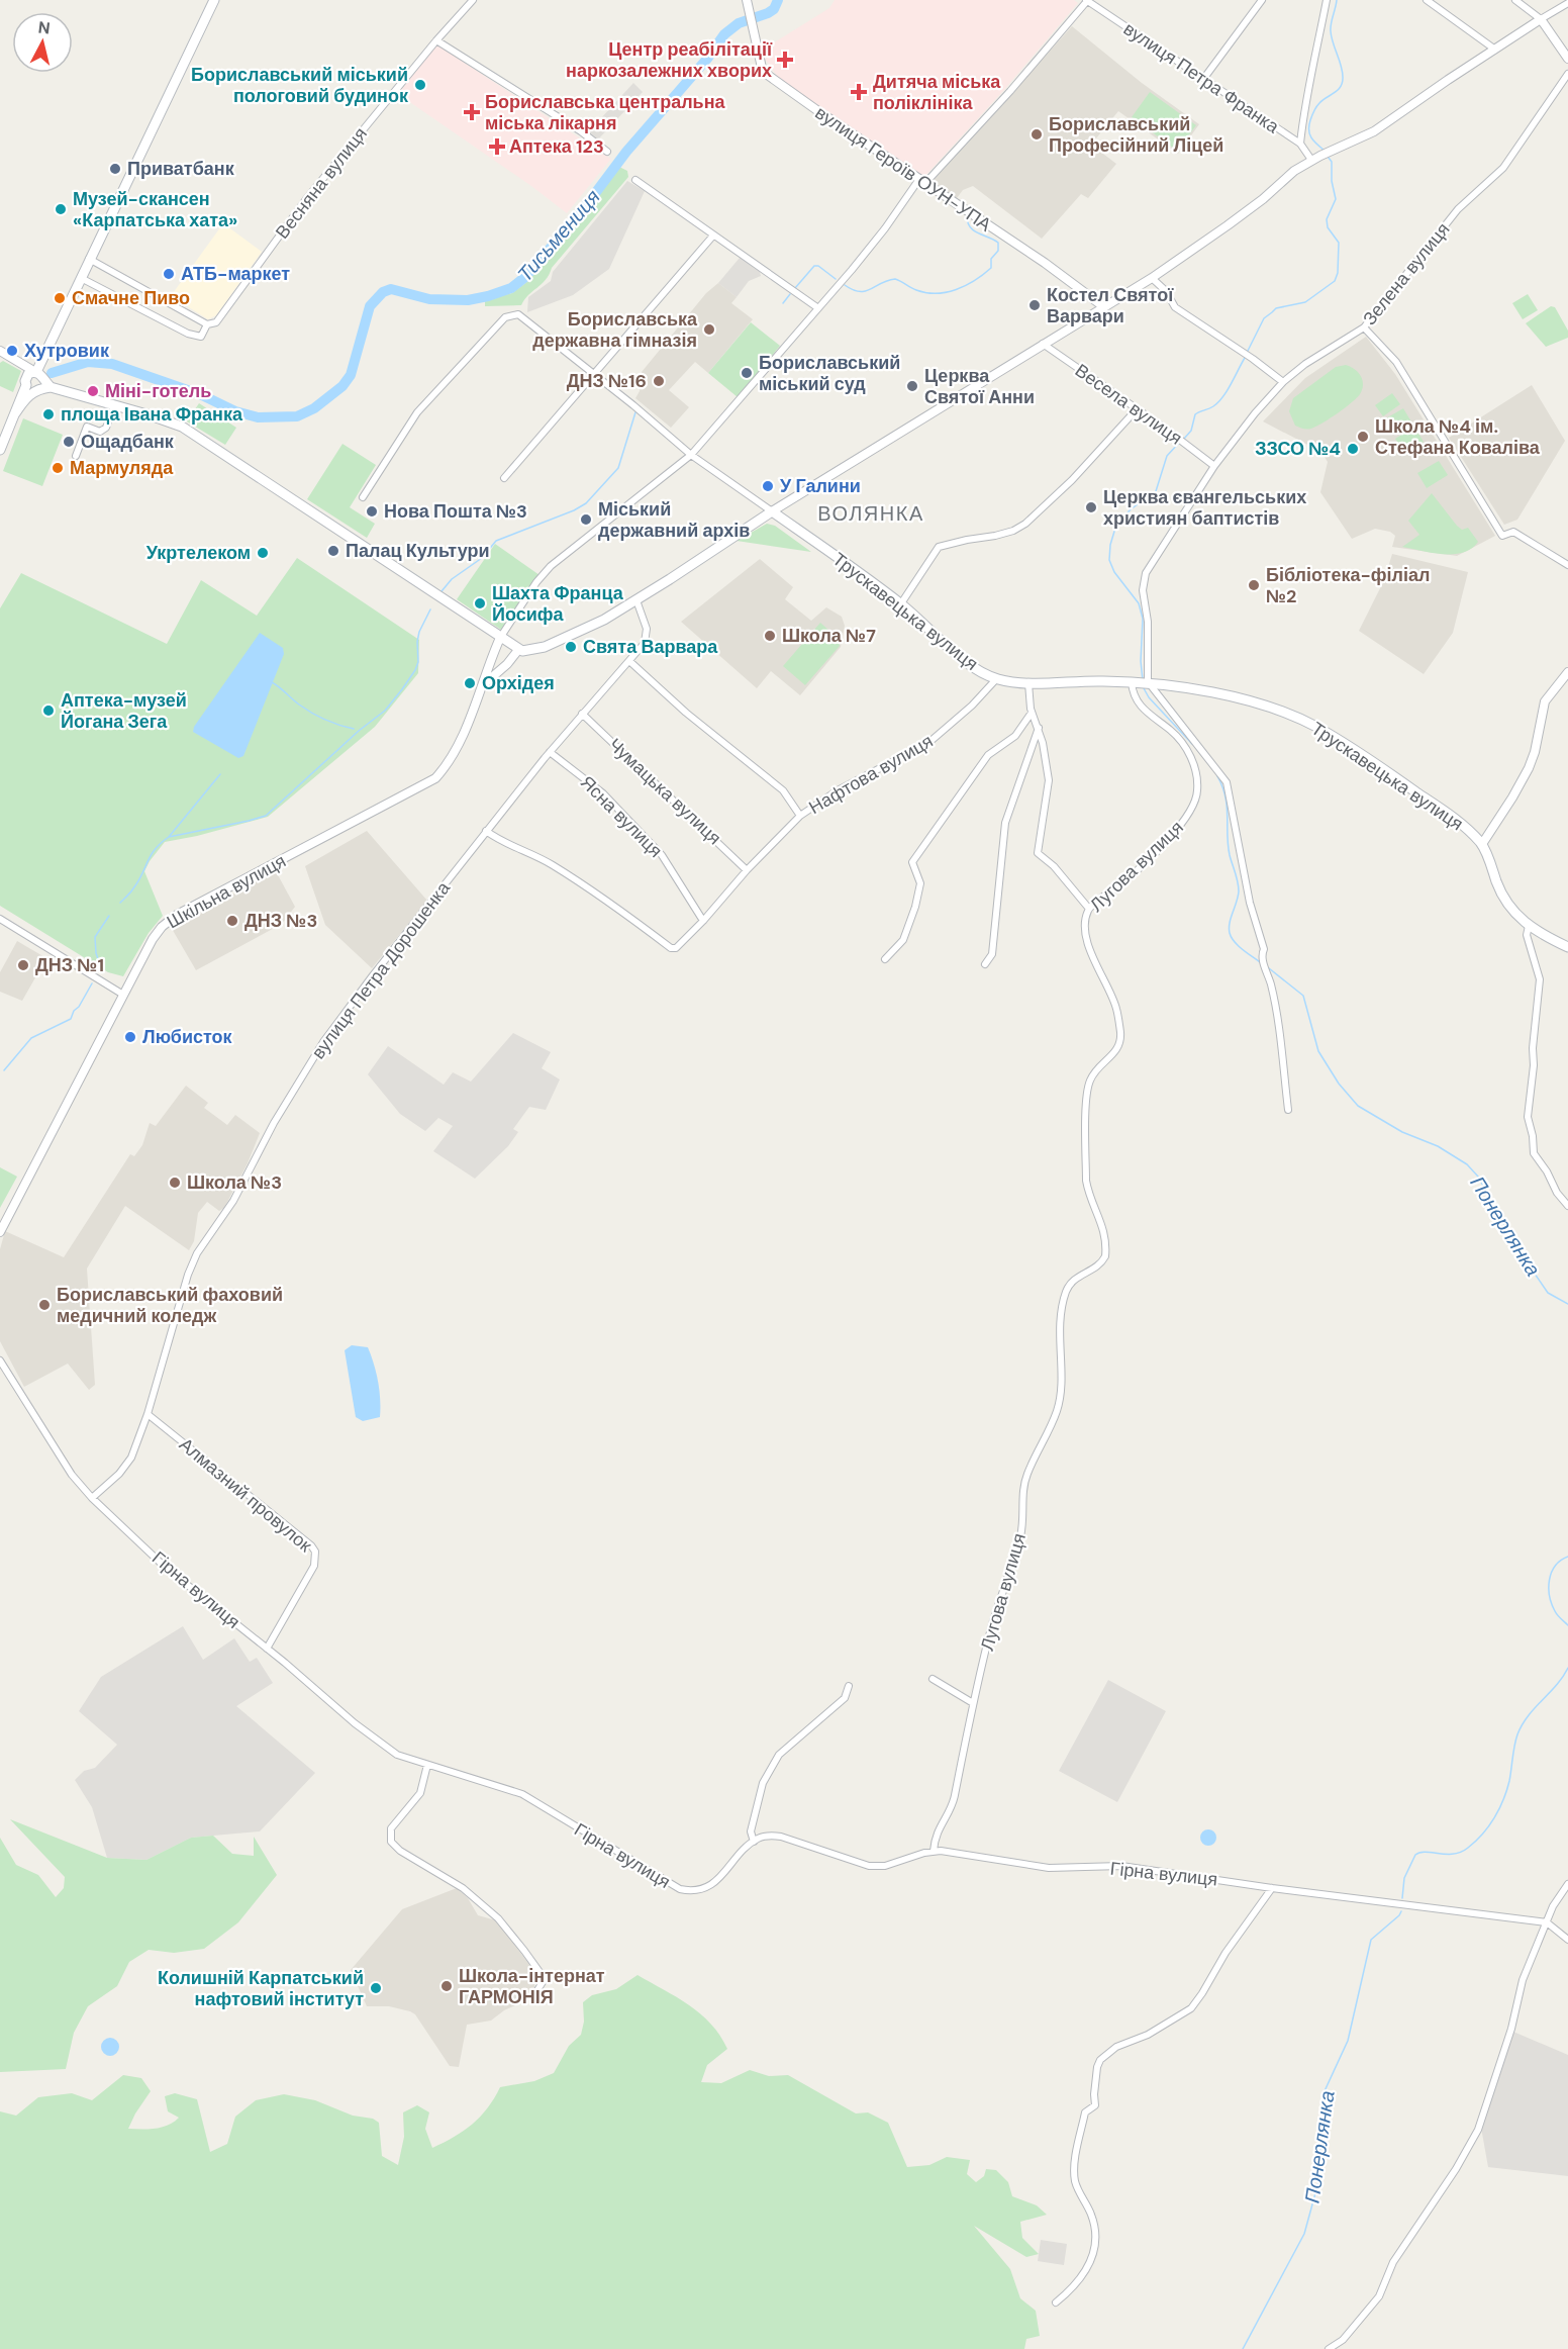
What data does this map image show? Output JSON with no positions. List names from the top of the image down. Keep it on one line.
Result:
{"streets":{"main road":["Трускавецька вулиця"],"street":["вулиця Петра Франка","вулиця Героїв ОУН-УПА","Весняна вулиця","Зелена вулиця","Весела вулиця","Нафтова вулиця","Чумацька вулиця","Ясна вулиця","Лугова вулиця","Шкільна вулиця","вулиця Петра Дорошенка","Алмазний провулок","Гірна вулиця"]},"crossings":[["Зелена вулиця","Весела вулиця"],["Зелена вулиця","Трускавецька вулиця"],["Зелена вулиця","Лугова вулиця"],["Трускавецька вулиця","Нафтова вулиця"],["Трускавецька вулиця","Лугова вулиця"],["Нафтова вулиця","Чумацька вулиця"],["Нафтова вулиця","Ясна вулиця"],["Нафтова вулиця","вулиця Петра Дорошенка"],["Чумацька вулиця","вулиця Петра Дорошенка"],["Ясна вулиця","вулиця Петра Дорошенка"],["Лугова вулиця","Гірна вулиця"],["вулиця Петра Дорошенка","Алмазний провулок"],["вулиця Петра Дорошенка","Гірна вулиця"],["Алмазний провулок","Гірна вулиця"]],"districts":["ВОЛЯНКА"],"water":["Тисьмениця","Понерлянка"],"places":{"health":["Центр реабілітації наркозалежних хворих","Дитяча міська поліклініка","Бориславська центральна міська лікарня","Аптека 123"],"other":["Бориславський міський пологовий будинок","Бориславський Професійний Ліцей","Приватбанк","Музей-скансен «Карпатська хата»","АТБ-маркет","Смачне Пиво","Костел Святої Варвари","Бориславська державна гімназія","Хутровик","Бориславський міський суд","ДНЗ №16","Церква Святої Анни","Міні-готель","площа Івана Франка","Школа №4 ім. Стефана Коваліва","Ощадбанк","ЗЗСО №4","Мармуляда","У Галини","Церква євангельських християн баптистів","Нова Пошта №3","Міський державний архів","Палац Культури","Укртелеком","Бібліотека-філіал №2","Шахта Франца Йосифа","Школа №7","Свята Варвара","Орхідея","Аптека-музей Йогана Зега","ДНЗ №3","ДНЗ №1","Любисток","Школа №3","Бориславський фаховий медичний коледж","Школа-інтернат ГАРМОНІЯ","Колишній Карпатський нафтовий інститут"]},"north":"top"}
